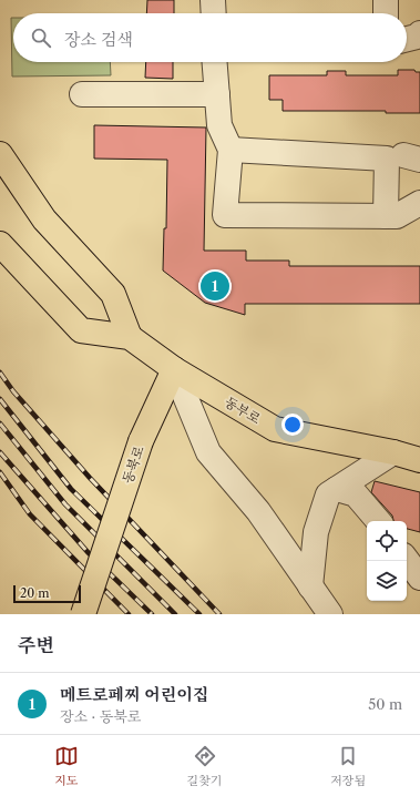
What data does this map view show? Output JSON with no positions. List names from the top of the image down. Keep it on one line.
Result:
{"streets":{"main road":["동부로","동북로"]},"crossings":[["동부로","동북로"]],"scale_bar":"20 m","page":{"search":"장소 검색","pins":"1","scale":"20 m","heading":"주변","list":[{"mark":"1","name":"메트로페찌 어린이집","note":"장소 · 동북로","value":"50 m"}],"nav":["지도","길찾기","저장됨"]}}
